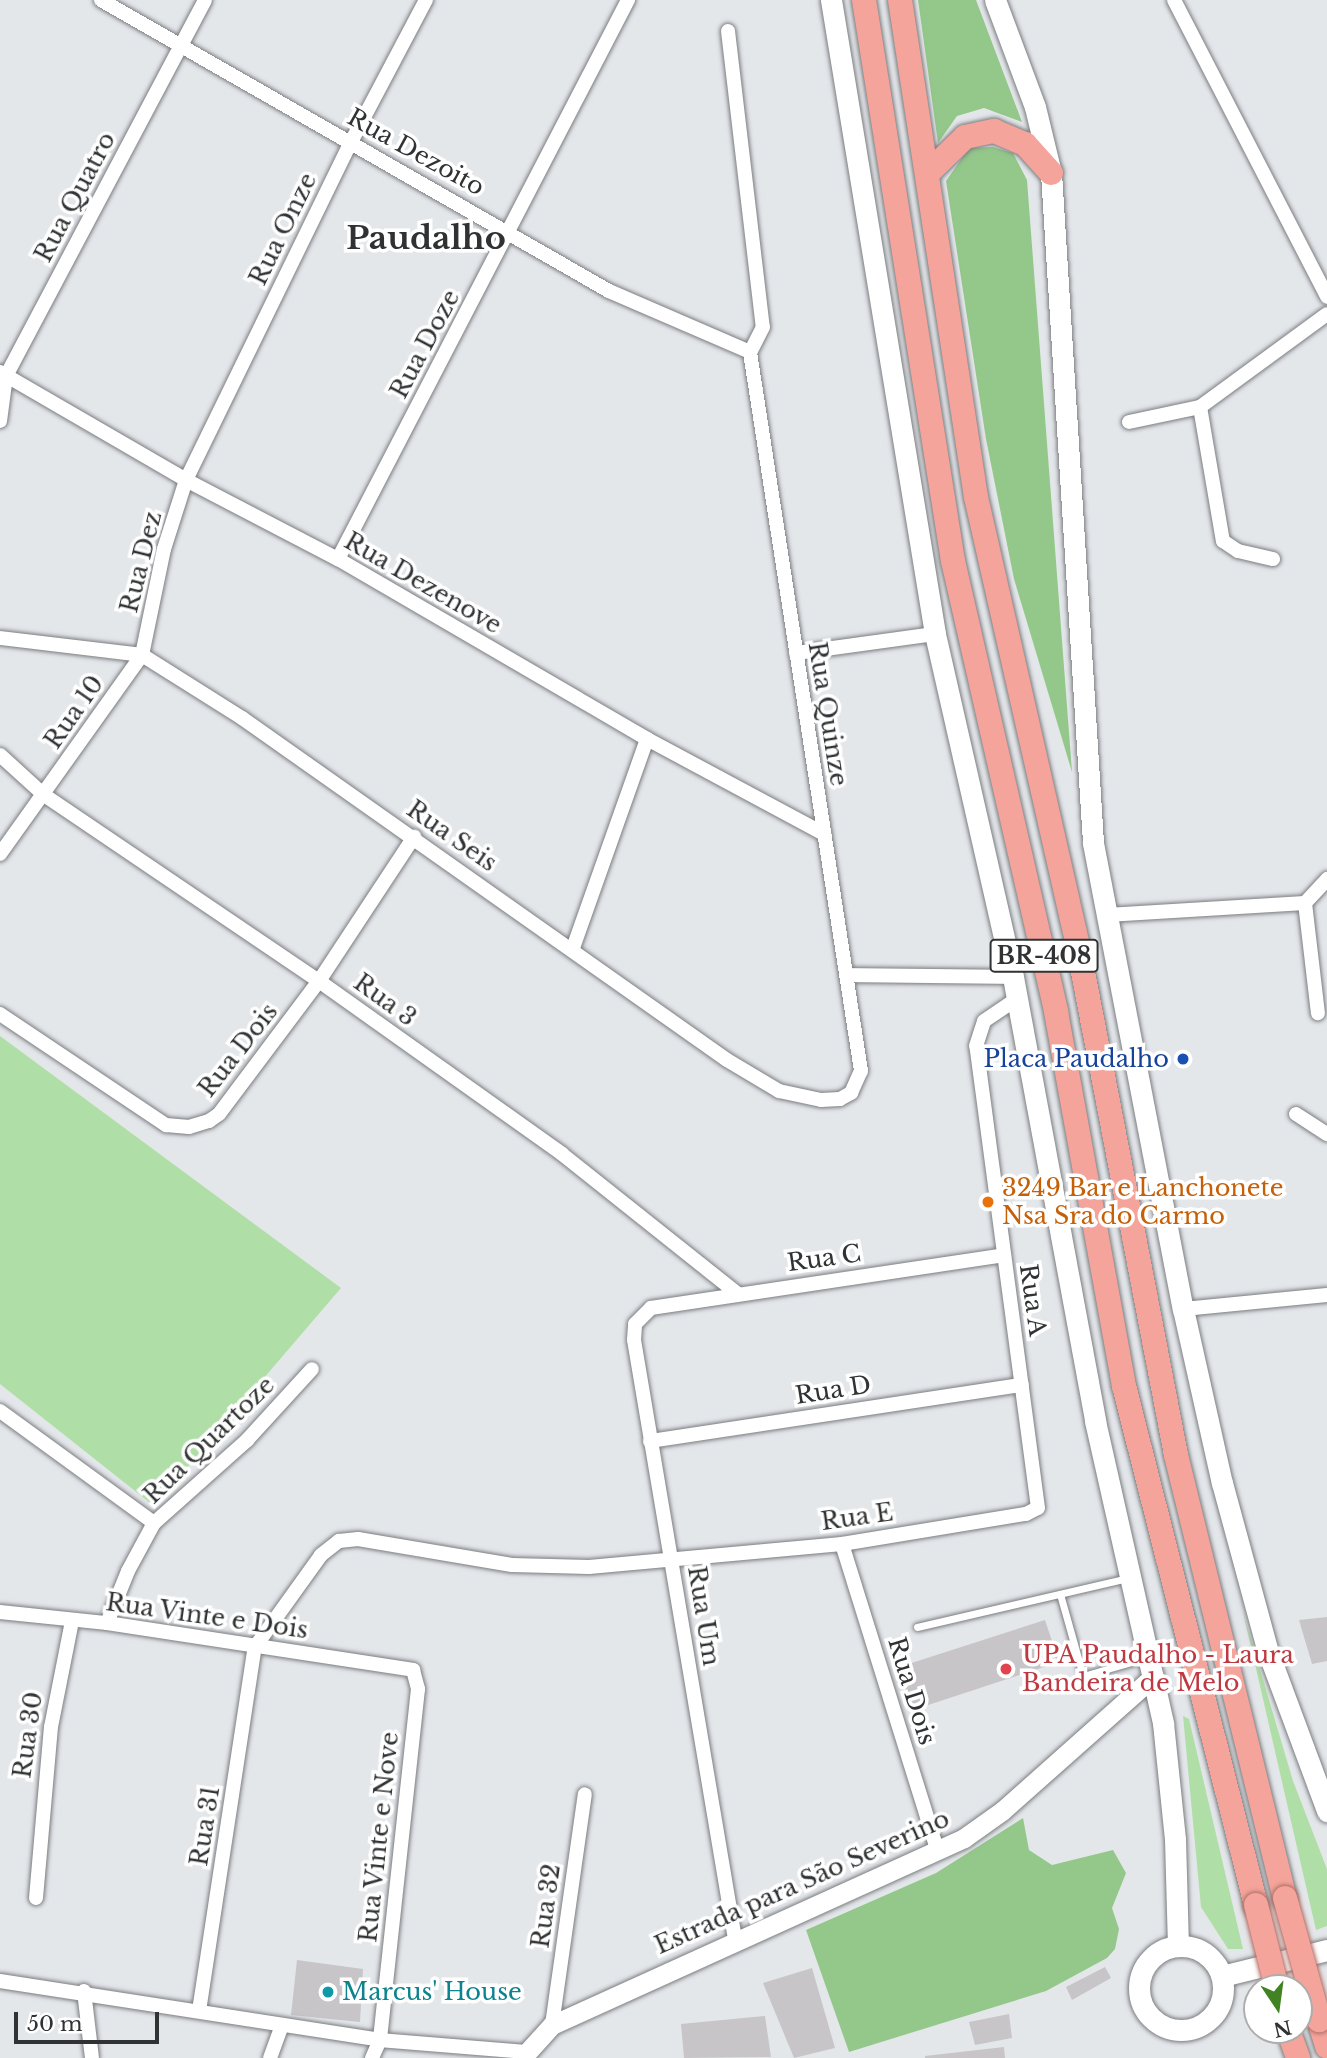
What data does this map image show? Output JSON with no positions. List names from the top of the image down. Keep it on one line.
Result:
{"streets":{"highway":["BR-408"],"street":["Rua Dezoito","Rua Quatro","Rua Onze","Rua Doze","Rua Dez","Rua Dezenove","Rua 10","Rua Quinze","Rua Seis","Rua 3","Rua Dois","Rua C","Rua A","Rua D","Rua Quartoze","Rua E","Rua Vinte e Dois","Rua Um","Rua 30","Rua 31","Rua Vinte e Nove","Estrada para São Severino","Rua 32"]},"crossings":[["Rua Dezoito","Rua Quatro"],["Rua Dezoito","Rua Onze"],["Rua Dezoito","Rua Doze"],["Rua Dezoito","Rua Quinze"],["Rua Quatro","Rua Dezenove"],["Rua Onze","Rua Dez"],["Rua Onze","Rua Dezenove"],["Rua Doze","Rua Dezenove"],["Rua Dez","Rua Dezenove"],["Rua Dez","Rua 10"],["Rua Dez","Rua Seis"],["Rua Dezenove","Rua Quinze"],["Rua 10","Rua Seis"],["Rua 10","Rua 3"],["Rua Quinze","Rua Seis"],["Rua Seis","Rua Dois"],["Rua 3","Rua Dois"],["Rua 3","Rua C"],["Rua Dois","Rua E"],["Rua Dois","Estrada para São Severino"],["Rua C","Rua A"],["Rua C","Rua Um"],["Rua A","Rua D"],["Rua A","Rua E"],["Rua D","Rua Um"],["Rua Quartoze","Rua Vinte e Dois"],["Rua E","Rua Vinte e Dois"],["Rua E","Rua Um"],["Rua E","Rua 31"],["Rua Vinte e Dois","Rua 30"],["Rua Vinte e Dois","Rua 31"],["Rua Vinte e Dois","Rua Vinte e Nove"],["Rua Um","Estrada para São Severino"],["Estrada para São Severino","Rua 32"]],"districts":["Paudalho"],"places":["Placa Paudalho","3249 Bar e Lanchonete Nsa Sra do Carmo","UPA Paudalho - Laura Bandeira de Melo","Marcus' House"],"scale_bar":"50 m","north":"bottom"}
